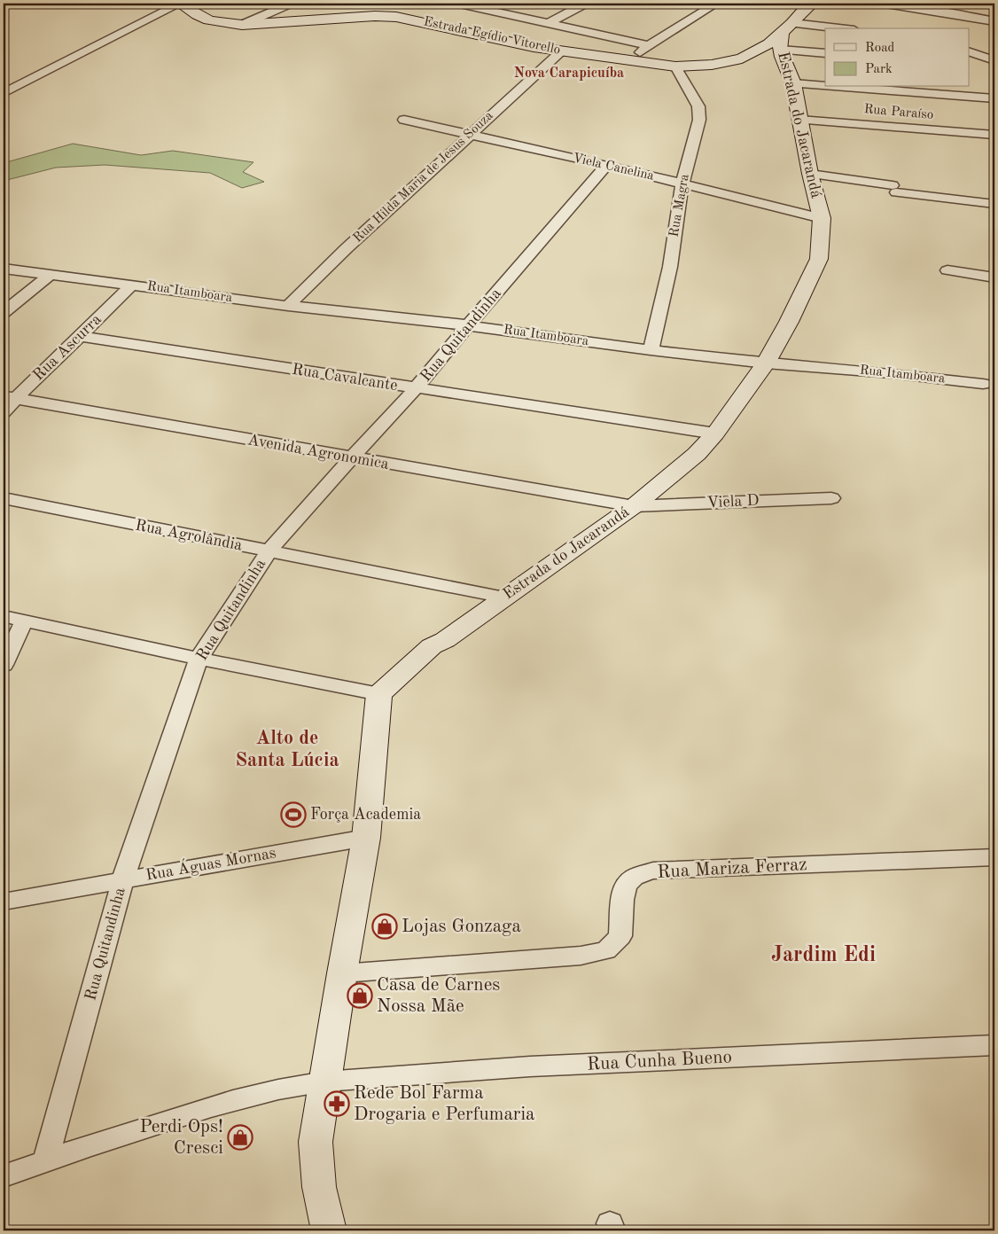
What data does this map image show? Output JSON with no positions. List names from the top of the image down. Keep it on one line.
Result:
{"streets":{"main road":["Estrada Egídio Vitorello","Estrada do Jacarandá"],"street":["Rua Paraíso","Viela Canelina","Rua Hilda Maria de Jesus Souza","Rua Magra","Rua Itamboara","Rua Quitandinha","Rua Ascurra","Rua Cavalcante","Avenida Agronomica","Viela D","Rua Agrolândia","Rua Águas Mornas","Rua Mariza Ferraz","Rua Cunha Bueno"]},"crossings":[["Estrada Egídio Vitorello","Estrada do Jacarandá"],["Estrada Egídio Vitorello","Rua Hilda Maria de Jesus Souza"],["Estrada Egídio Vitorello","Rua Magra"],["Rua Paraíso","Estrada do Jacarandá"],["Estrada do Jacarandá","Viela Canelina"],["Estrada do Jacarandá","Rua Magra"],["Estrada do Jacarandá","Rua Itamboara"],["Estrada do Jacarandá","Rua Cavalcante"],["Estrada do Jacarandá","Avenida Agronomica"],["Estrada do Jacarandá","Viela D"],["Estrada do Jacarandá","Rua Agrolândia"],["Viela Canelina","Rua Hilda Maria de Jesus Souza"],["Viela Canelina","Rua Magra"],["Viela Canelina","Rua Quitandinha"],["Rua Hilda Maria de Jesus Souza","Rua Itamboara"],["Rua Magra","Rua Itamboara"],["Rua Itamboara","Rua Quitandinha"],["Rua Itamboara","Rua Ascurra"],["Rua Quitandinha","Rua Cavalcante"],["Rua Quitandinha","Avenida Agronomica"],["Rua Quitandinha","Rua Agrolândia"],["Rua Quitandinha","Rua Águas Mornas"],["Rua Quitandinha","Rua Cunha Bueno"],["Rua Ascurra","Rua Cavalcante"],["Rua Ascurra","Avenida Agronomica"],["Avenida Agronomica","Viela D"]],"districts":["Nova Carapicuíba","Alto de Santa Lúcia","Jardim Edi"],"places":{"sports":["Força Academia"],"shop":["Lojas Gonzaga","Casa de Carnes Nossa Mãe","Perdi Ops! Cresci"],"pharmacy":["Rede Bol Farma Drogaria e Perfumaria"]},"legend":["Road","Park"]}
